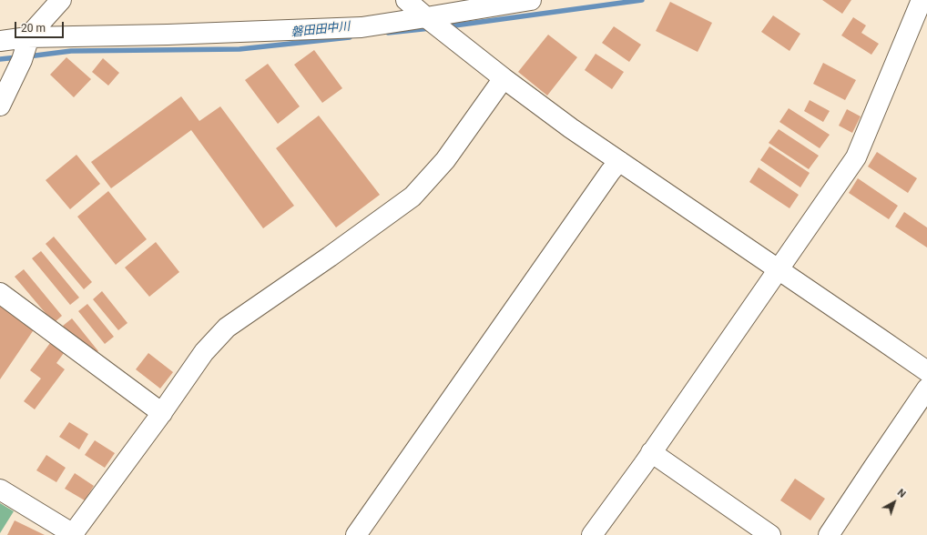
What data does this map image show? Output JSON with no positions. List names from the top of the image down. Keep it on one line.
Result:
{"water":["磐田田中川"],"scale_bar":"20 m","north":"top right"}
